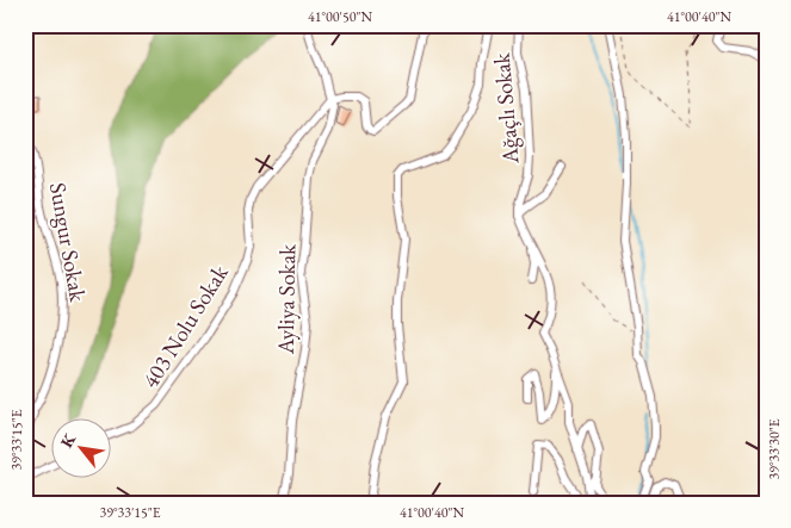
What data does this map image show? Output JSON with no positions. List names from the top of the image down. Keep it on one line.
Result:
{"streets":{"street":["Ağaçlı Sokak","Sungur Sokak","Ayliya Sokak","403 Nolu Sokak"]},"crossings":[["Ayliya Sokak","403 Nolu Sokak"]],"north":"top left","coordinates":["41°00'50\"N","41°00'40\"N","39°33'15\"E","39°33'30\"E"]}
